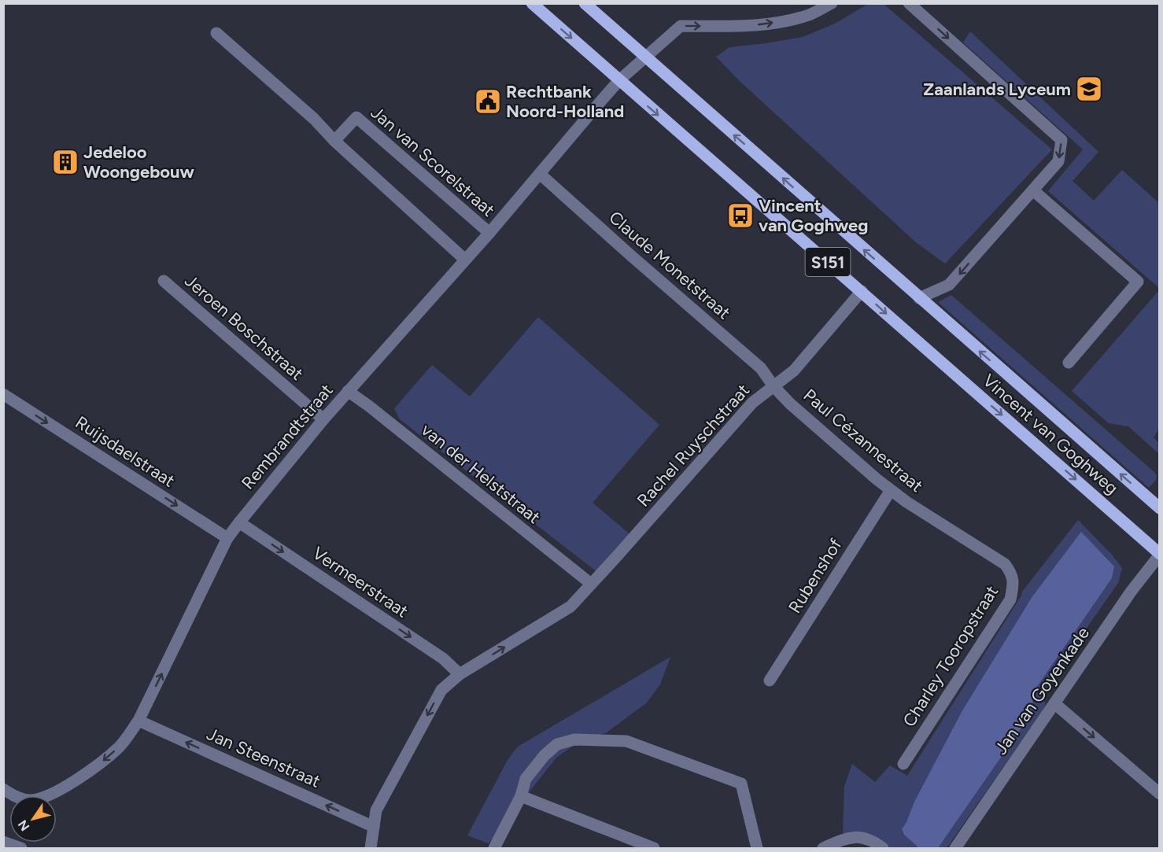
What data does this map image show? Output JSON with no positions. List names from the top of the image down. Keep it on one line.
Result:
{"streets":{"main road":["S151","Vincent van Goghweg"],"street":["Jan van Scorelstraat","Claude Monetstraat","Jeroen Boschstraat","Rembrandtstraat","Paul Cézannestraat","Rachel Ruyschstraat","Ruijsdaelstraat","van der Helststraat","Rubenshof","Vermeerstraat","Charley Tooropstraat","Jan van Goyenkade","Jan Steenstraat"]},"crossings":[["Jan van Scorelstraat","Rembrandtstraat"],["Claude Monetstraat","Rembrandtstraat"],["Claude Monetstraat","Paul Cézannestraat"],["Claude Monetstraat","Rachel Ruyschstraat"],["Jeroen Boschstraat","Rembrandtstraat"],["Vincent van Goghweg","Rembrandtstraat"],["Vincent van Goghweg","Rachel Ruyschstraat"],["Vincent van Goghweg","Jan van Goyenkade"],["Rembrandtstraat","Ruijsdaelstraat"],["Rembrandtstraat","van der Helststraat"],["Rembrandtstraat","Vermeerstraat"],["Rembrandtstraat","Jan Steenstraat"],["Paul Cézannestraat","Rachel Ruyschstraat"],["Paul Cézannestraat","Rubenshof"],["Paul Cézannestraat","Charley Tooropstraat"],["Rachel Ruyschstraat","van der Helststraat"],["Rachel Ruyschstraat","Vermeerstraat"],["Rachel Ruyschstraat","Jan Steenstraat"]],"one_way":["Ruijsdaelstraat","Vermeerstraat","Jan Steenstraat"],"places":{"school or university":["Zaanlands Lyceum"],"public building":["Rechtbank Noord-Holland"],"building":["Jedeloo Woongebouw"],"bus stop":["Vincent van Goghweg"]},"north":"bottom left"}
